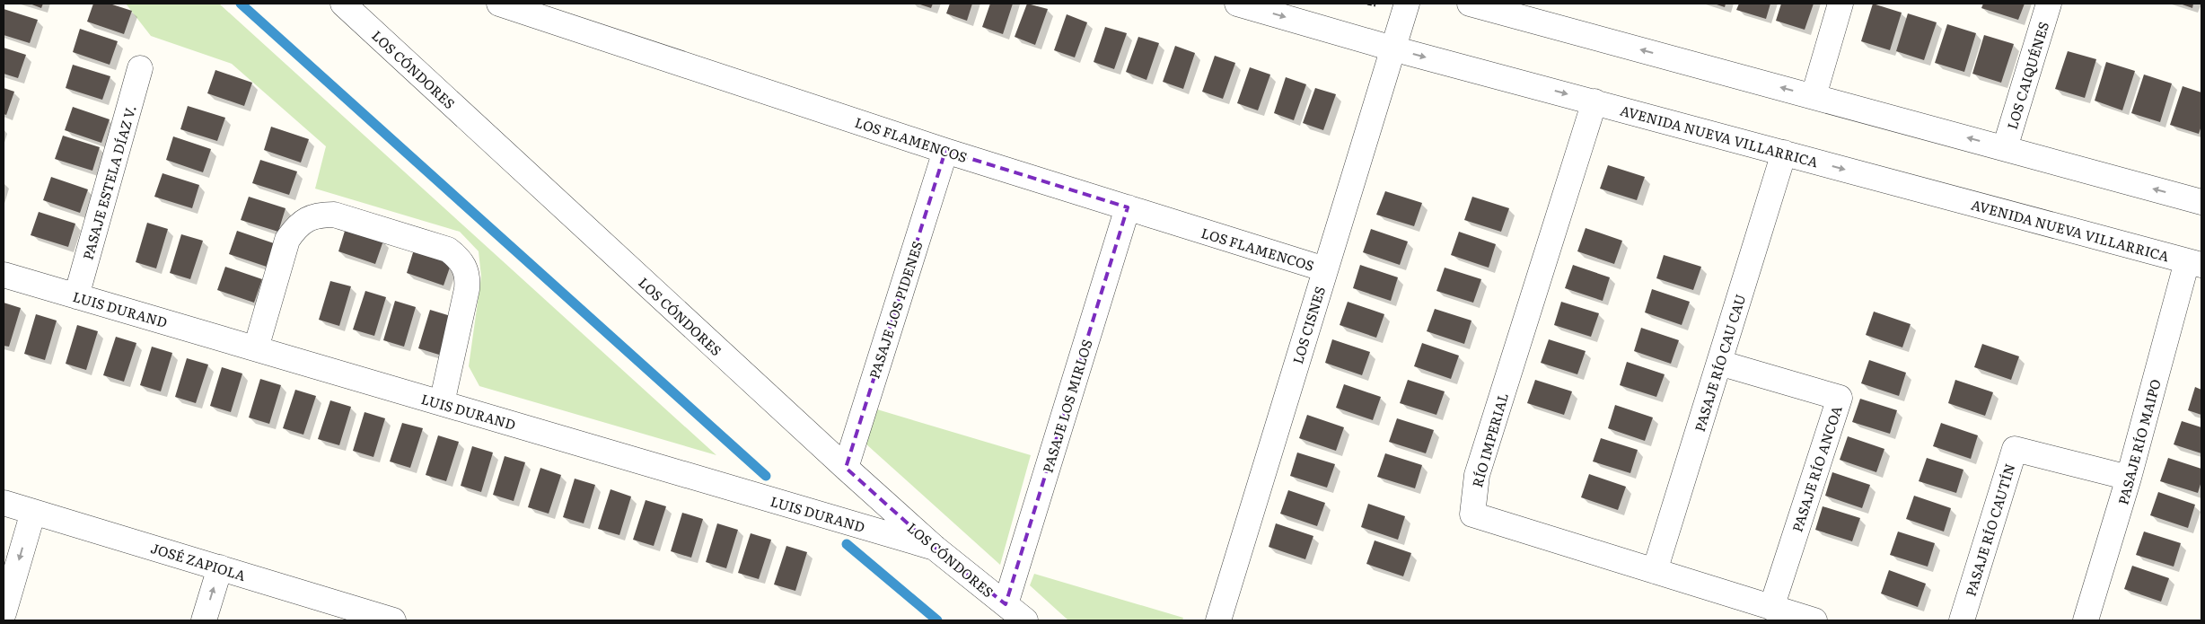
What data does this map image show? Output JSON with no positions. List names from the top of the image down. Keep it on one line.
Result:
{"streets":{"street":["LOS CÓNDORES","LOS CAIQUÉNES","AVENIDA NUEVA VILLARRICA","LOS FLAMENCOS","PASAJE ESTELA DÍAZ V.","LUIS DURAND","PASAJE LOS PIDENES","LOS CISNES","PASAJE RÍO CAU CAU","PASAJE LOS MIRLOS","RÍO IMPERIAL","PASAJE RÍO MAIPO","PASAJE RÍO ANCOA","PASAJE RÍO CAUTÍN","JOSÉ ZAPIOLA"]},"crossings":[["LOS CÓNDORES","LUIS DURAND"],["LOS CÓNDORES","PASAJE LOS PIDENES"],["LOS CÓNDORES","PASAJE LOS MIRLOS"],["AVENIDA NUEVA VILLARRICA","LOS CISNES"],["AVENIDA NUEVA VILLARRICA","PASAJE RÍO CAU CAU"],["AVENIDA NUEVA VILLARRICA","RÍO IMPERIAL"],["AVENIDA NUEVA VILLARRICA","PASAJE RÍO MAIPO"],["LOS FLAMENCOS","PASAJE LOS PIDENES"],["LOS FLAMENCOS","LOS CISNES"],["LOS FLAMENCOS","PASAJE LOS MIRLOS"],["PASAJE ESTELA DÍAZ V.","LUIS DURAND"],["PASAJE RÍO CAU CAU","RÍO IMPERIAL"],["PASAJE RÍO CAU CAU","PASAJE RÍO ANCOA"],["RÍO IMPERIAL","PASAJE RÍO ANCOA"],["PASAJE RÍO MAIPO","PASAJE RÍO CAUTÍN"]]}
